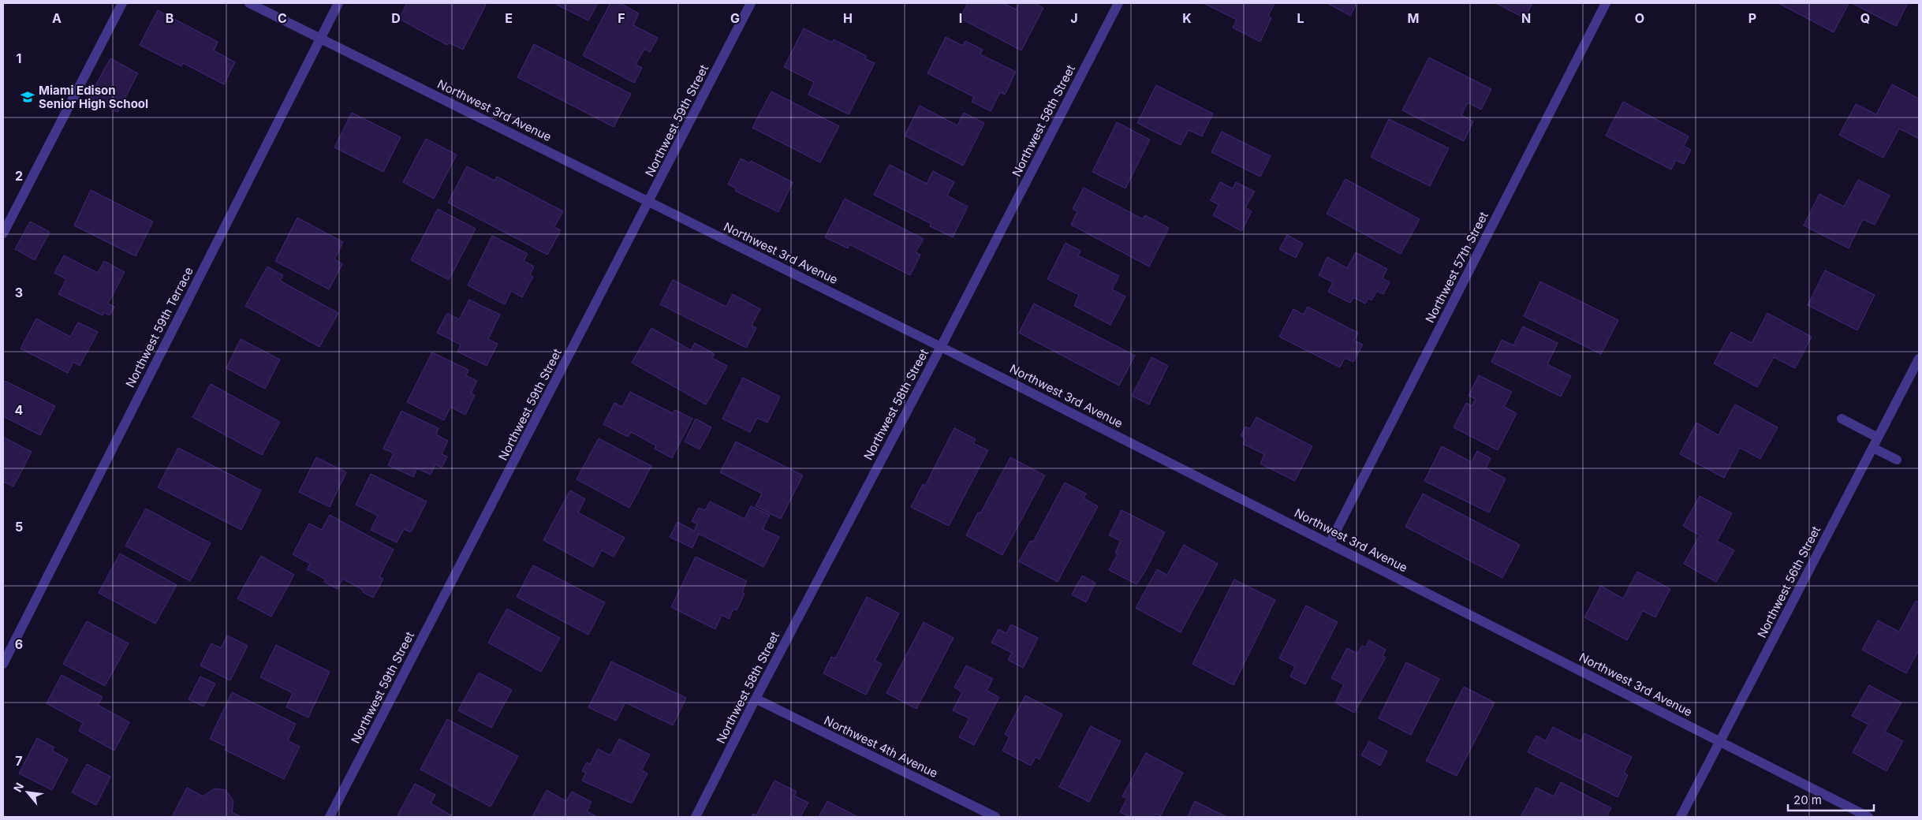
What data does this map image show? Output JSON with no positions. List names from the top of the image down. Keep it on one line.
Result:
{"streets":{"street":["Northwest 3rd Avenue","Northwest 59th Street","Northwest 58th Street","Northwest 57th Street","Northwest 59th Terrace","Northwest 56th Street","Northwest 4th Avenue"]},"crossings":[["Northwest 3rd Avenue","Northwest 59th Street"],["Northwest 3rd Avenue","Northwest 58th Street"],["Northwest 3rd Avenue","Northwest 57th Street"],["Northwest 3rd Avenue","Northwest 59th Terrace"],["Northwest 3rd Avenue","Northwest 56th Street"],["Northwest 58th Street","Northwest 4th Avenue"]],"places":{"school or university":["Miami Edison Senior High School"]},"scale_bar":"20 m","north":"top left","grid":{"columns":["A","B","C","D","E","F","G","H","I","J","K","L","M","N","O","P","Q"],"rows":["1","2","3","4","5","6","7"]}}
